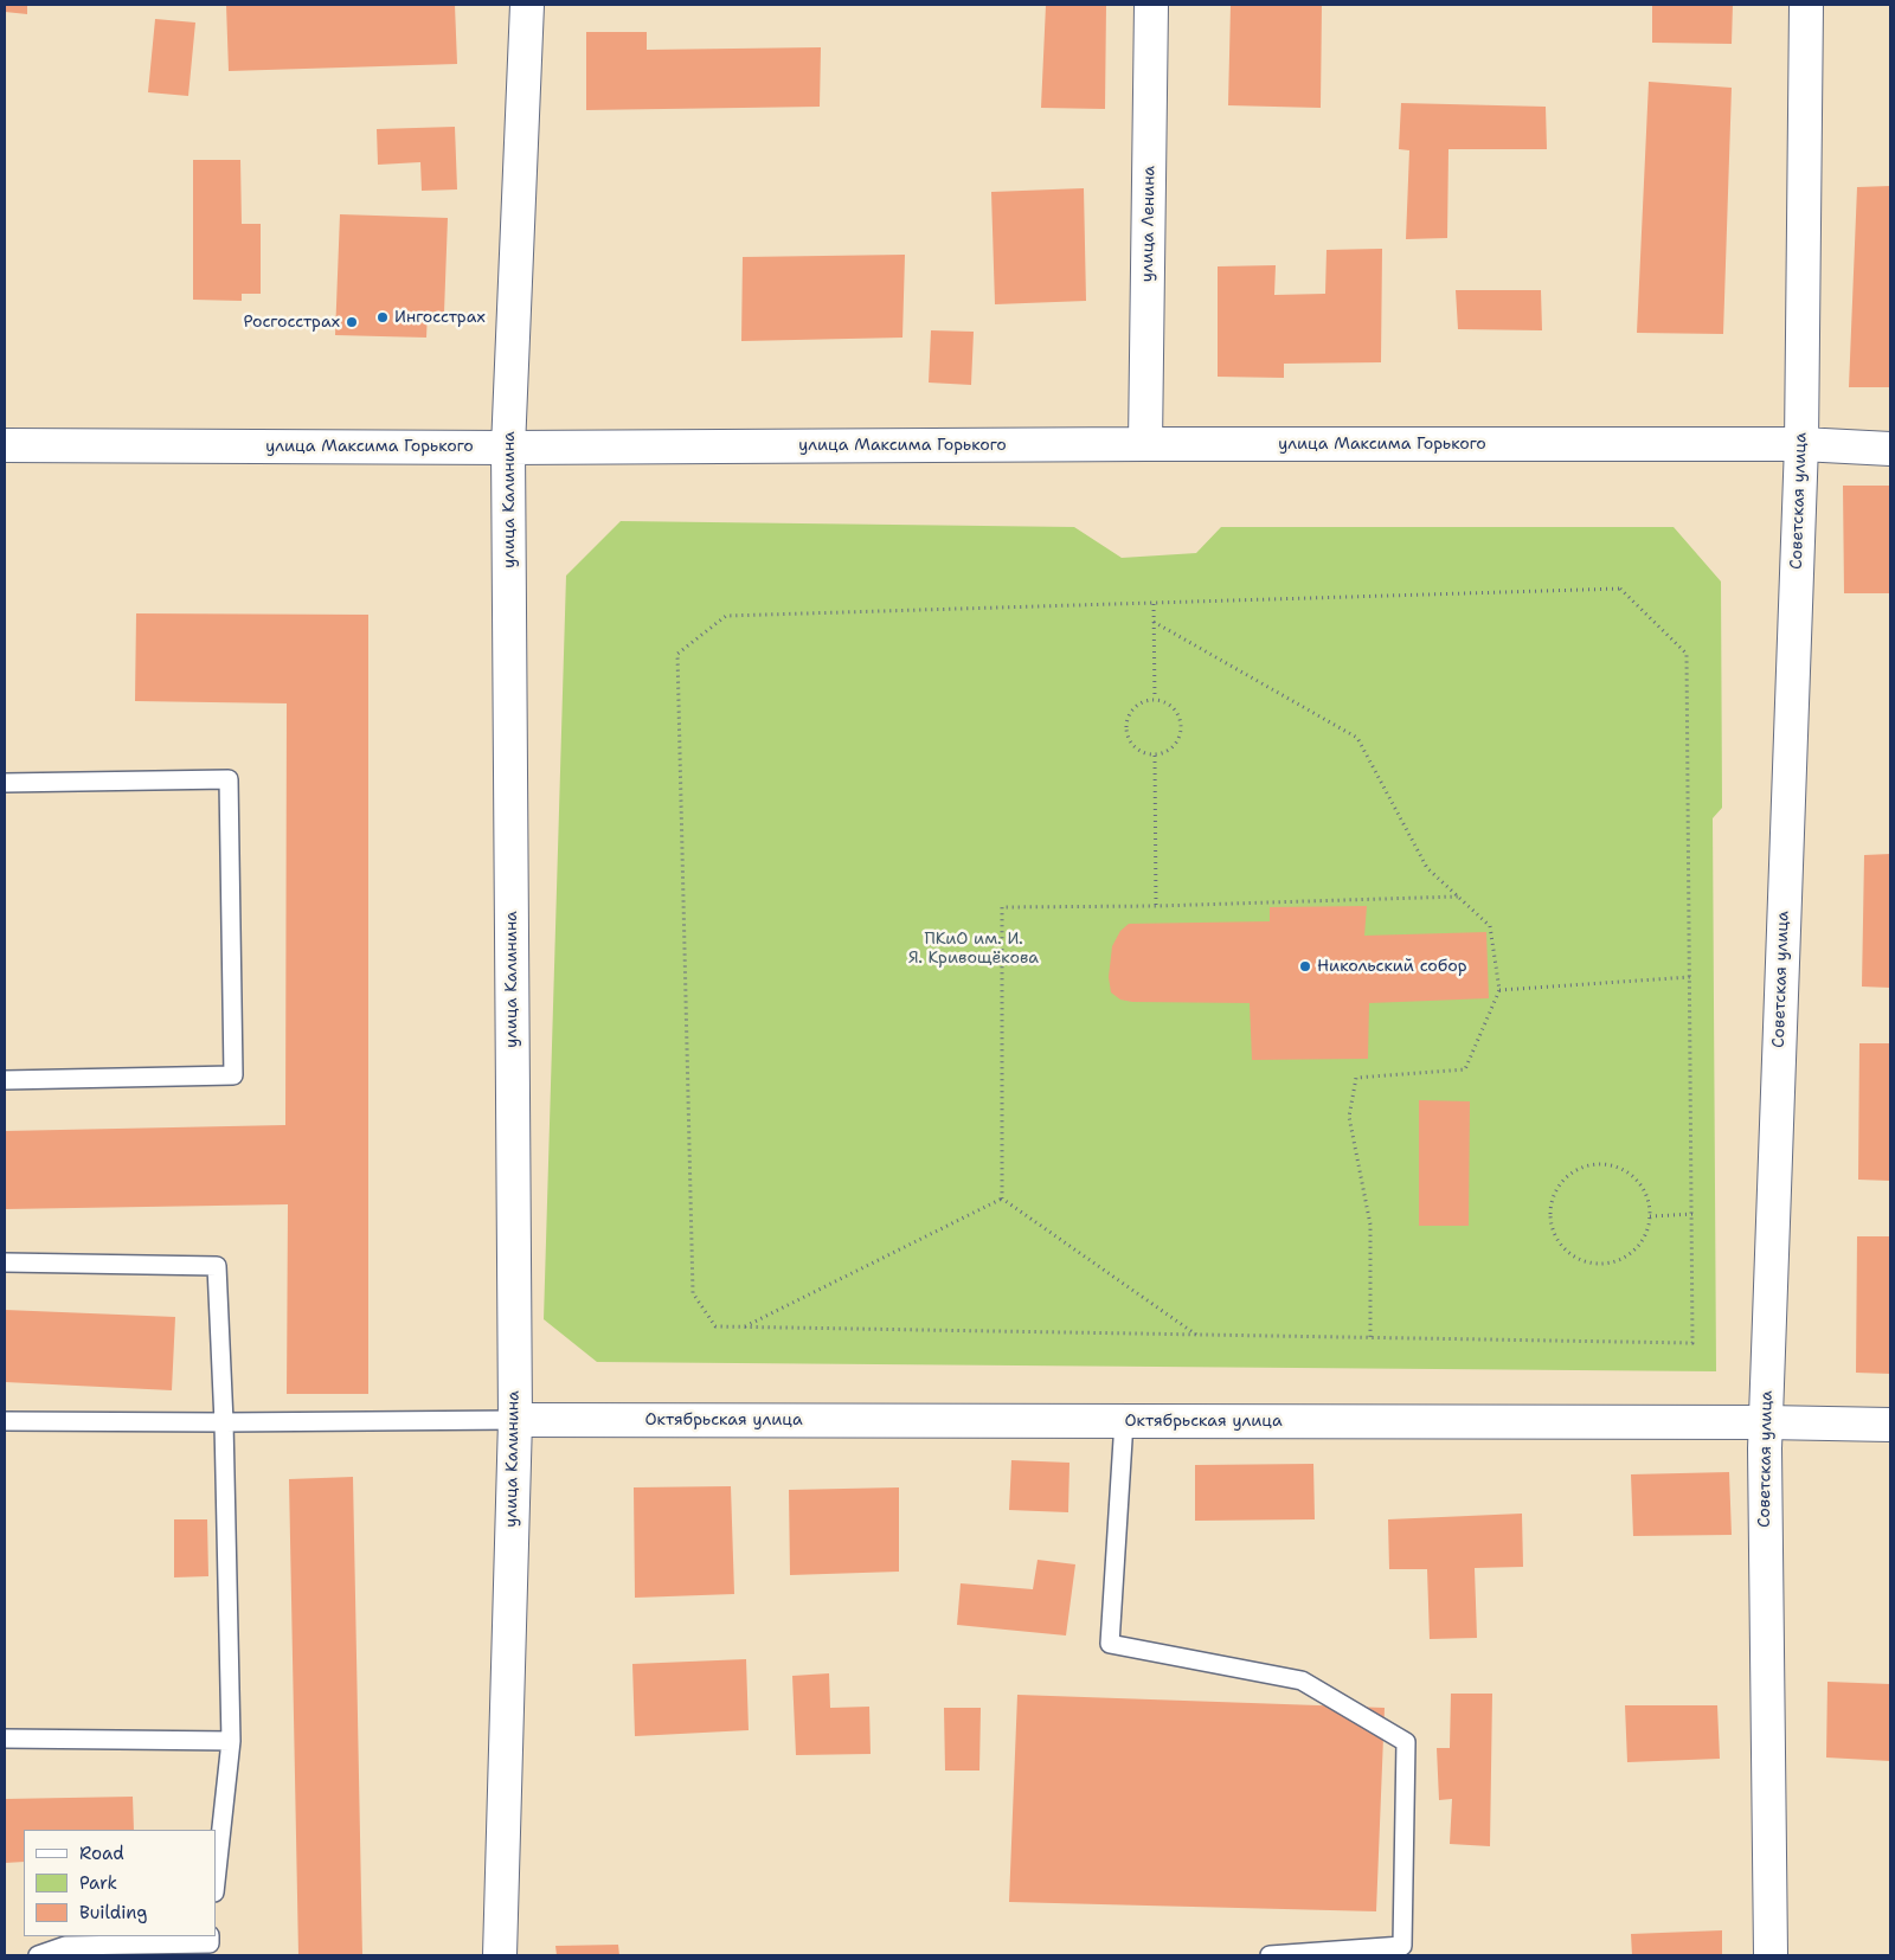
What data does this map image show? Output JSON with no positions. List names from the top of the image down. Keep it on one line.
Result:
{"streets":{"street":["улица Ленина","улица Максима Горького","улица Калинина","Советская улица","Октябрьская улица"]},"crossings":[["улица Ленина","улица Максима Горького"],["улица Максима Горького","улица Калинина"],["улица Максима Горького","Советская улица"],["улица Калинина","Октябрьская улица"],["Советская улица","Октябрьская улица"]],"parks":["ПКиО им. И. Я. Кривощёкова"],"places":["Ингосстрах","Росгосстрах","Никольский собор"],"legend":["Road","Park","Building"]}
